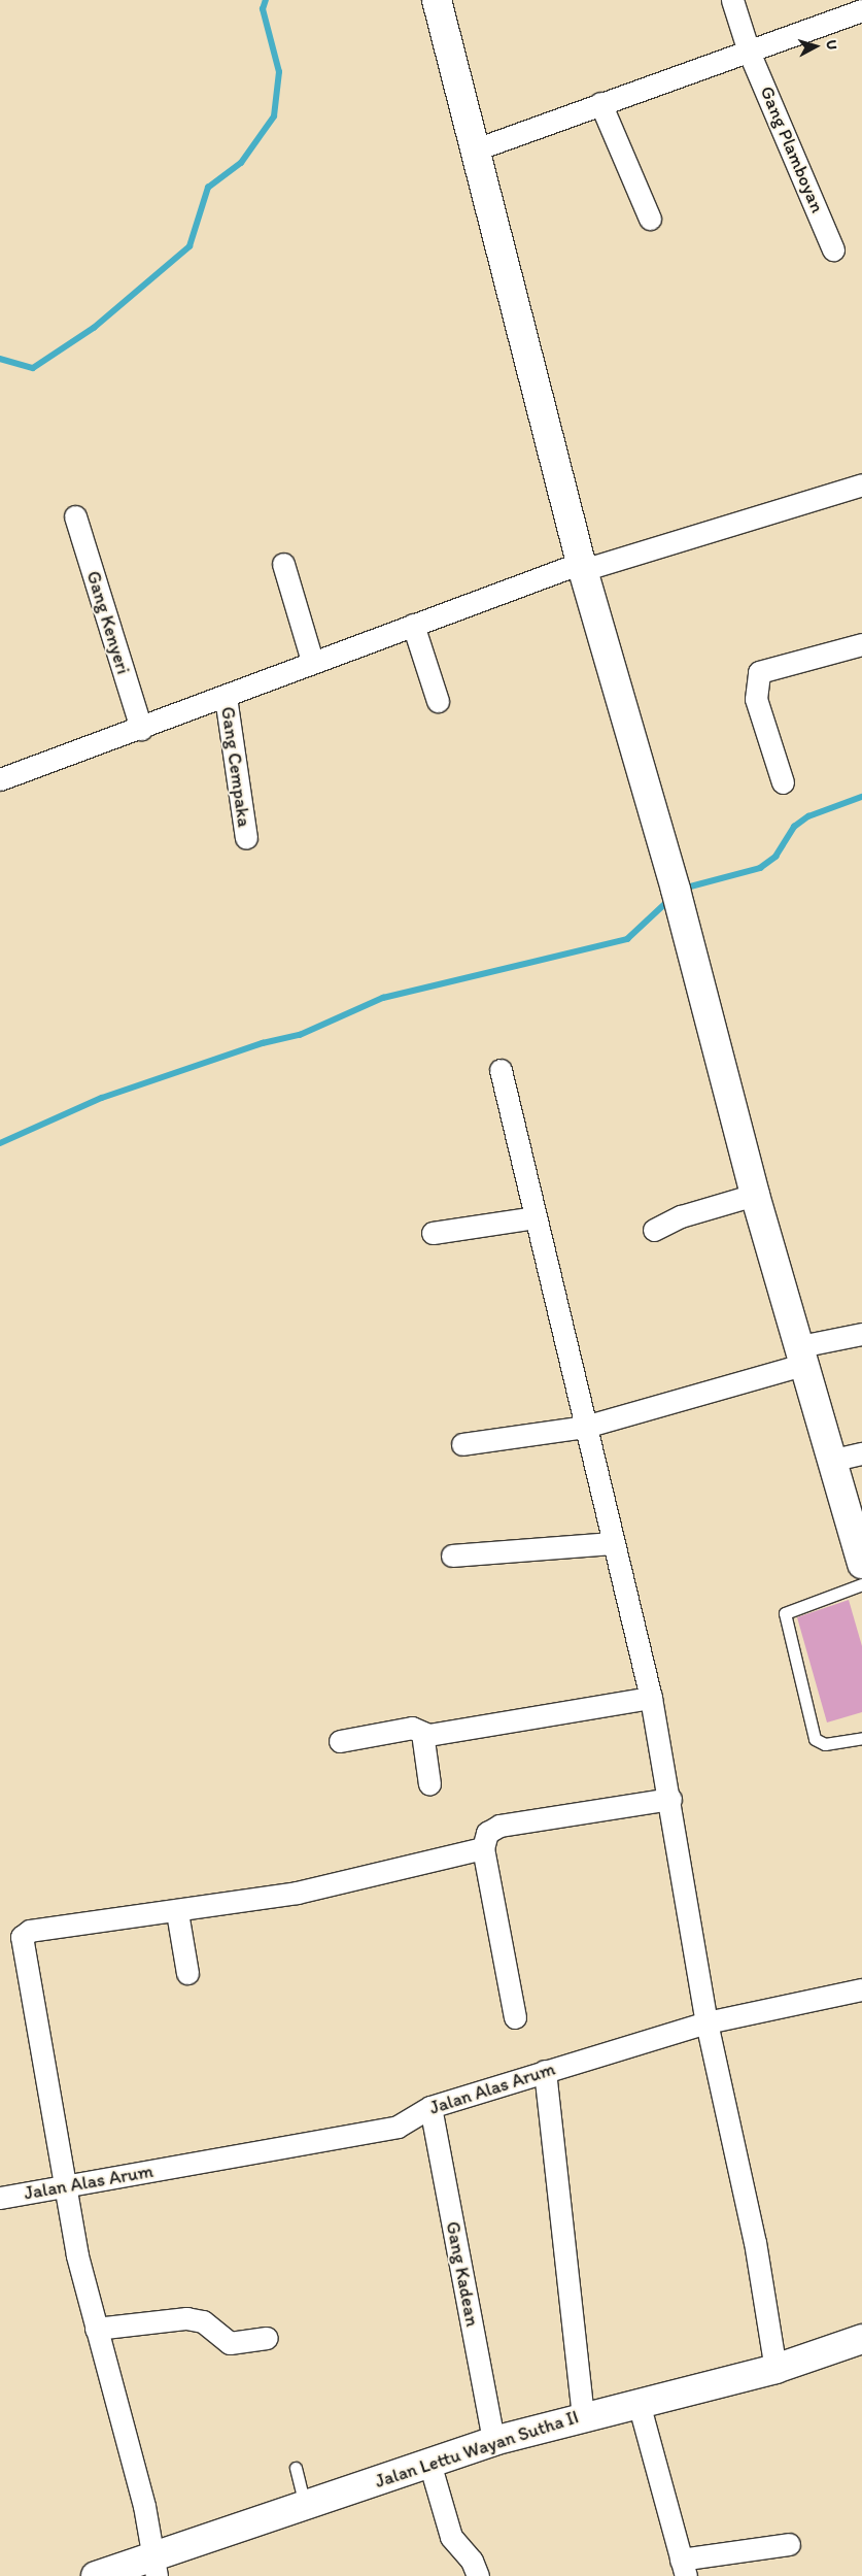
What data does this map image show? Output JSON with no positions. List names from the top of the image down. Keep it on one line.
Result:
{"streets":{"main road":["Jalan Lettu Wayan Sutha II"],"street":["Gang Plamboyan","Gang Kenyeri","Gang Cempaka","Jalan Alas Arum","Gang Kadean"]},"crossings":[["Jalan Alas Arum","Gang Kadean"],["Gang Kadean","Jalan Lettu Wayan Sutha II"]],"north":"right"}
